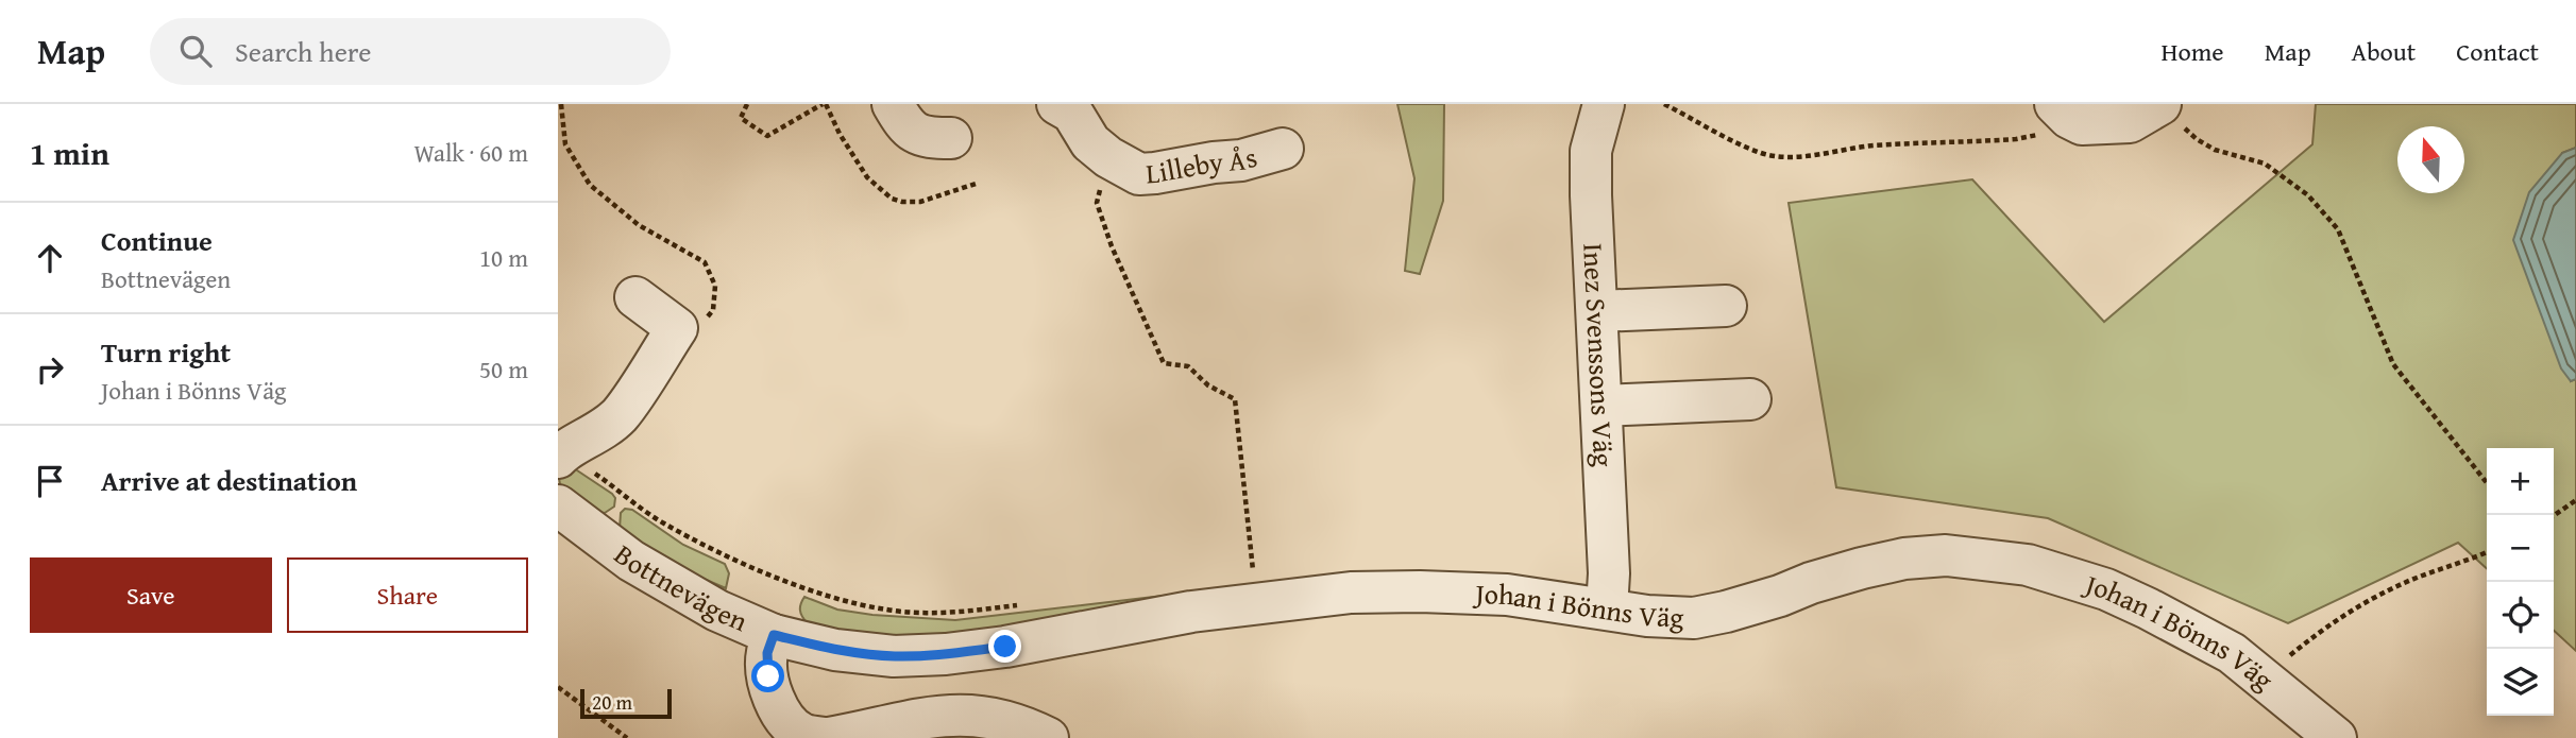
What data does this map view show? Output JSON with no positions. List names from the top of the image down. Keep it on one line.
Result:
{"streets":{"street":["Lilleby Ås","Inez Svenssons Väg","Bottnevägen","Johan i Bönns Väg"]},"crossings":[["Inez Svenssons Väg","Johan i Bönns Väg"],["Bottnevägen","Johan i Bönns Väg"]],"scale_bar":"20 m","north":"top","page":{"header":"Map","search":"Search here","nav":["Home","Map","About","Contact"],"heading":["1 min","Walk · 60 m"],"list":[["Continue","Bottnevägen","10 m"],["Turn right","Johan i Bönns Väg","50 m"],"Arrive at destination"],"map_buttons":["+","−"],"buttons":["Save","Share"],"scale":"20 m"}}
